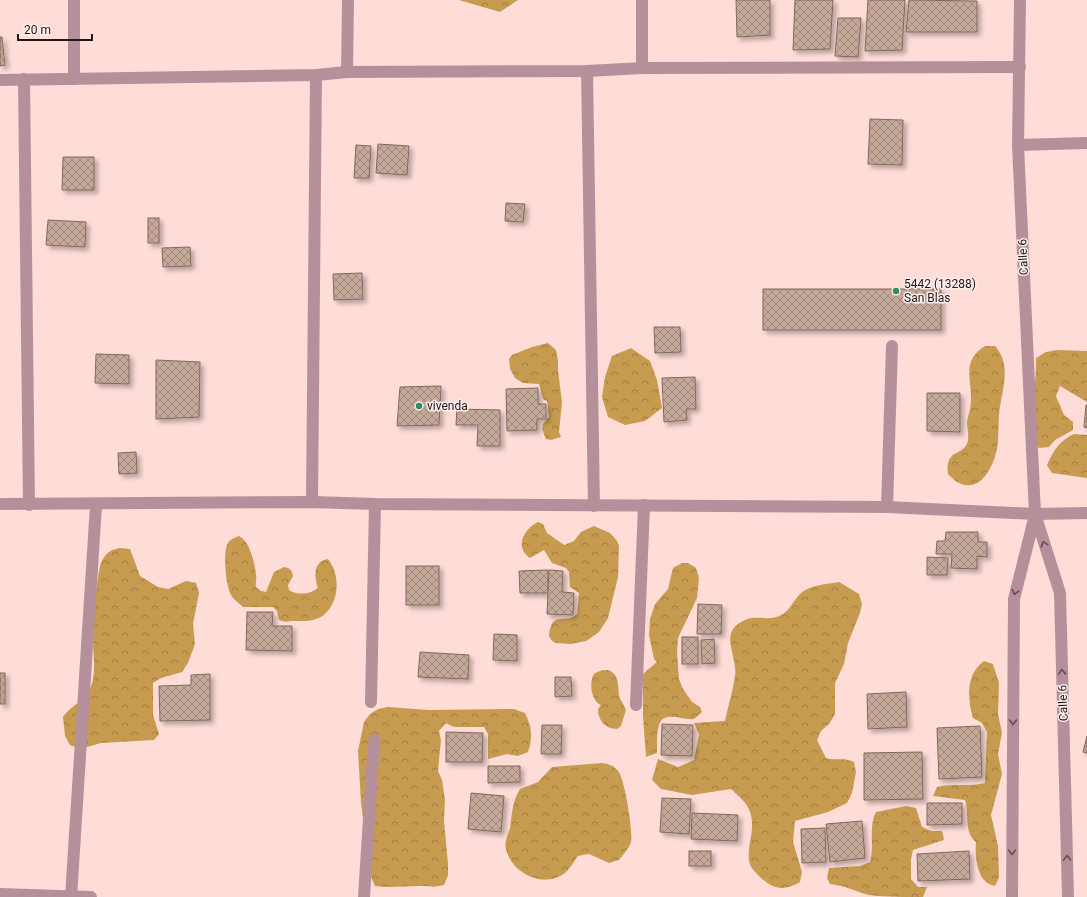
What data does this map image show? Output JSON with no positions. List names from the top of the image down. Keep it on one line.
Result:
{"streets":{"street":["Calle 6"]},"places":["5442 (13288) San Blas","vivenda"],"scale_bar":"20 m"}
